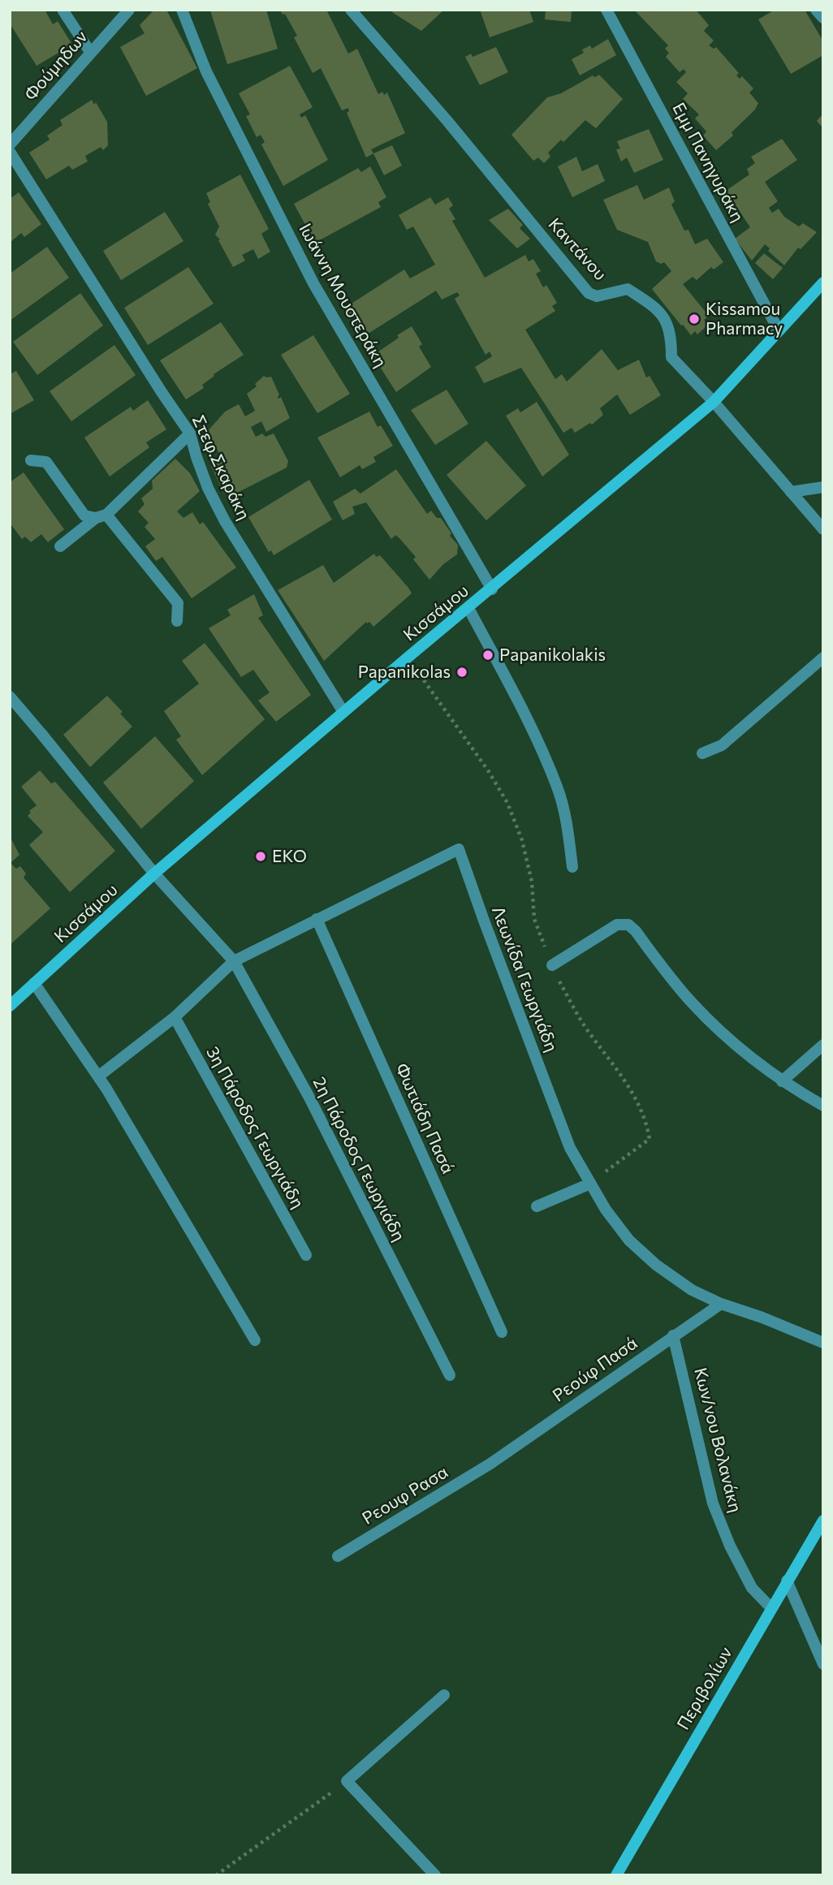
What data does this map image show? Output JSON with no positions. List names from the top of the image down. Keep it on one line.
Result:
{"streets":{"main road":["Κισσάμου","Περιβολίων"],"street":["Φούμηδων","Εμμ Πανηγυράκη","Καντάνου","Ιωάννη Μουστεράκη","Στεφ.Σκαράκη","Λεωνίδα Γεωργιάδη","Φωτιάδη Πασά","3η Πάροδος Γεωργιάδη","2η Πάροδος Γεωργιάδη","Ρεούφ Πασά","Κων/νου Βολανάκη","Ρεουφ Ρασα"]},"crossings":[["Εμμ Πανηγυράκη","Κισσάμου"],["Καντάνου","Κισσάμου"],["Ιωάννη Μουστεράκη","Κισσάμου"],["Στεφ.Σκαράκη","Κισσάμου"],["Λεωνίδα Γεωργιάδη","Φωτιάδη Πασά"],["Λεωνίδα Γεωργιάδη","3η Πάροδος Γεωργιάδη"],["Λεωνίδα Γεωργιάδη","2η Πάροδος Γεωργιάδη"],["Λεωνίδα Γεωργιάδη","Ρεούφ Πασά"],["Ρεούφ Πασά","Κων/νου Βολανάκη"],["Ρεούφ Πασά","Ρεουφ Ρασα"],["Κων/νου Βολανάκη","Περιβολίων"]],"places":["Kissamou Pharmacy","Papanikolakis","Papanikolas","EKO"]}
